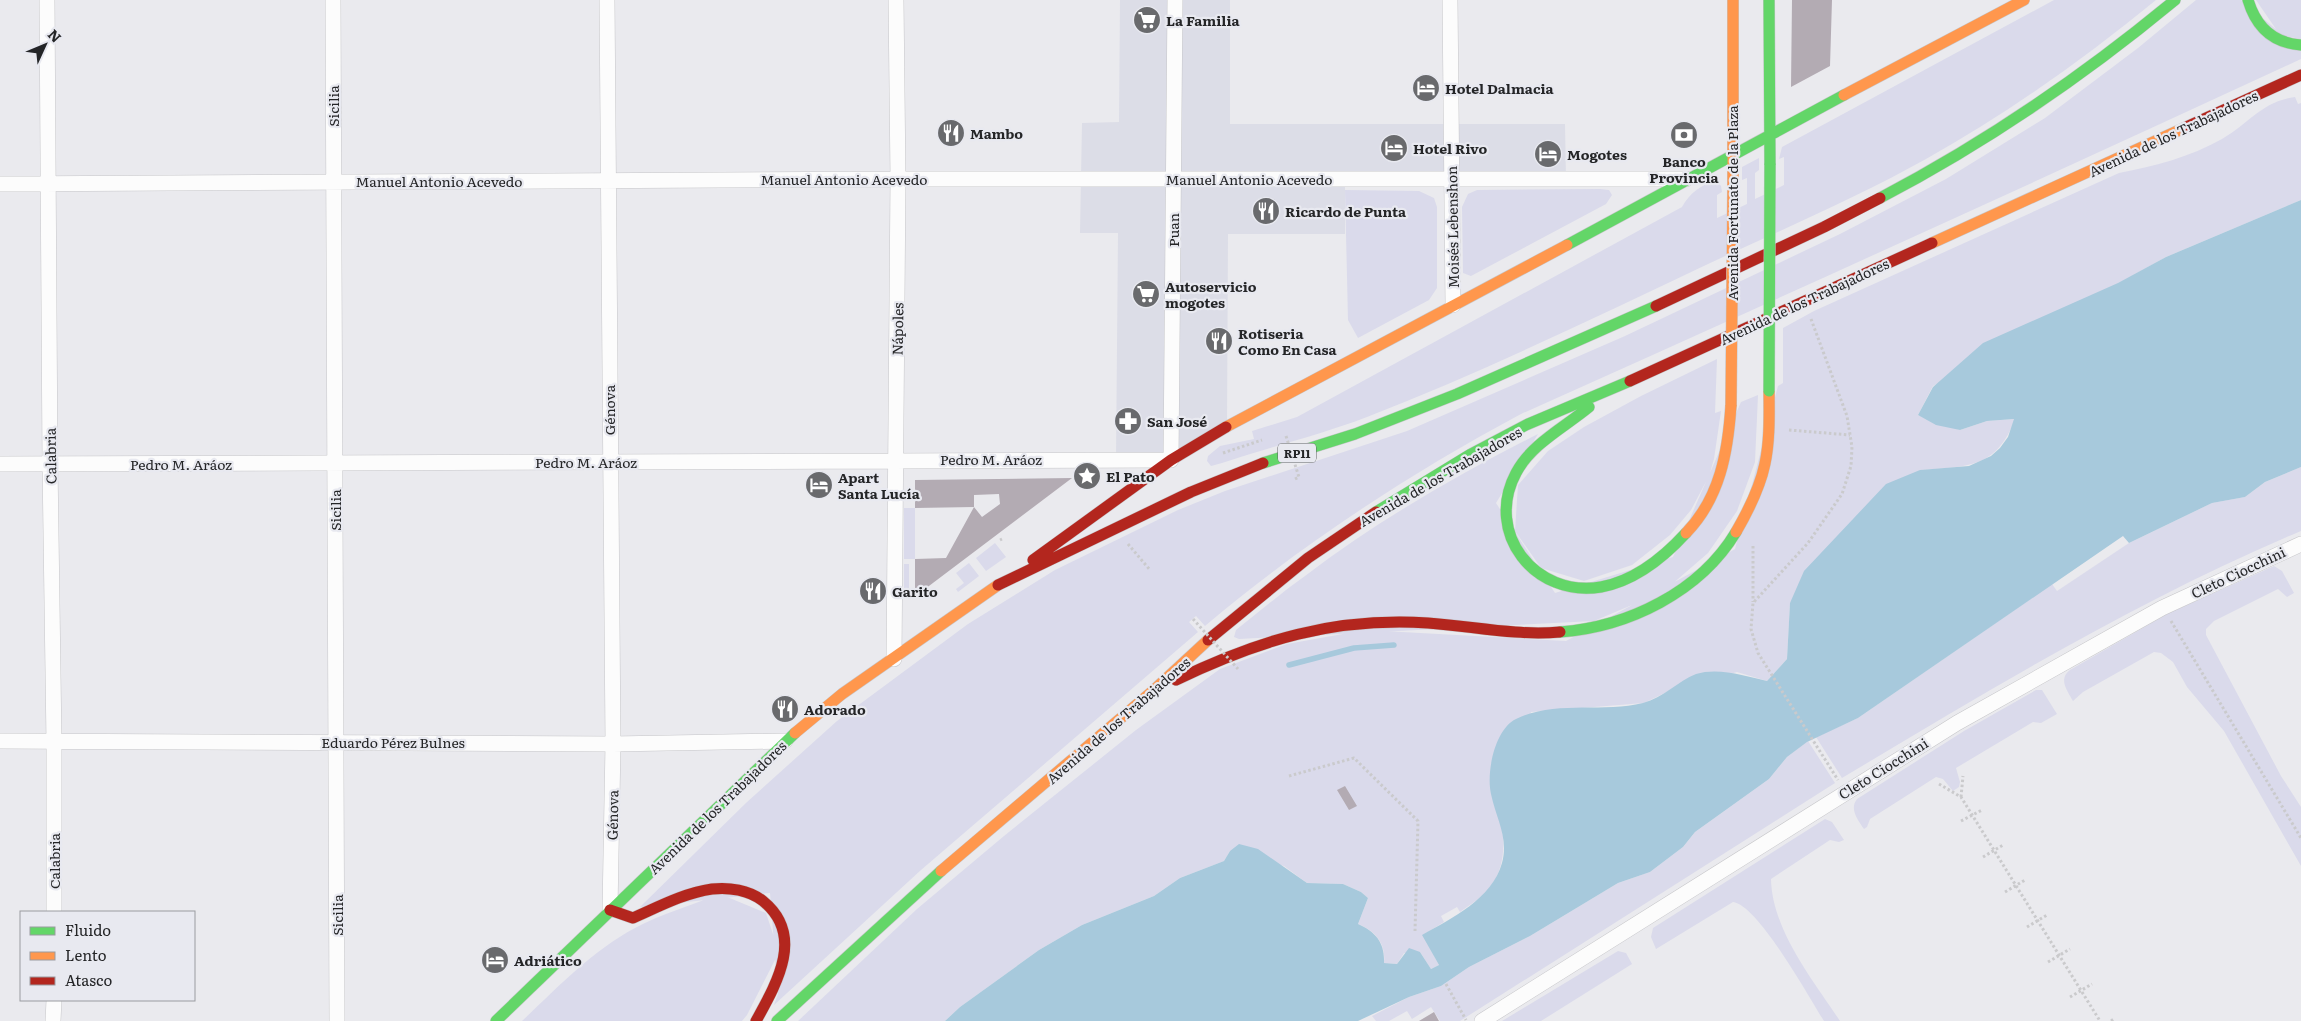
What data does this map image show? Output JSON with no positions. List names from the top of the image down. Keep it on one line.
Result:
{"streets":{"main road":["Avenida de los Trabajadores","Avenida Fortunato de la Plaza","RP11"],"street":["Sicilia","Manuel Antonio Acevedo","Moisés Lebenshon","Puan","Nápoles","Génova","Calabria","Pedro M. Aráoz","Cleto Ciocchini","Eduardo Pérez Bulnes"]},"crossings":[["Sicilia","Manuel Antonio Acevedo"],["Sicilia","Pedro M. Aráoz"],["Sicilia","Eduardo Pérez Bulnes"],["Avenida de los Trabajadores","Manuel Antonio Acevedo"],["Avenida de los Trabajadores","Avenida Fortunato de la Plaza"],["Avenida de los Trabajadores","Moisés Lebenshon"],["Avenida de los Trabajadores","Puan"],["Avenida de los Trabajadores","Nápoles"],["Avenida de los Trabajadores","Génova"],["Avenida de los Trabajadores","Pedro M. Aráoz"],["Avenida de los Trabajadores","Eduardo Pérez Bulnes"],["Manuel Antonio Acevedo","Moisés Lebenshon"],["Manuel Antonio Acevedo","Puan"],["Manuel Antonio Acevedo","Nápoles"],["Manuel Antonio Acevedo","Génova"],["Manuel Antonio Acevedo","Calabria"],["Puan","Pedro M. Aráoz"],["Nápoles","Pedro M. Aráoz"],["Génova","Pedro M. Aráoz"],["Génova","Eduardo Pérez Bulnes"],["Calabria","Pedro M. Aráoz"],["Calabria","Eduardo Pérez Bulnes"]],"places":{"supermarket":["La Familia","Autoservicio mogotes"],"hotel":["Hotel Dalmacia","Hotel Rivo","Mogotes","Apart Santa Lucía","Adriático"],"restaurant":["Mambo","Ricardo de Punta","Rotiseria Como En Casa","Garito","Adorado"],"bank":["Banco Provincia"],"pharmacy":["San José"],"place":["El Pato"]},"legend":["Fluido","Lento","Atasco"],"north":"top right"}
